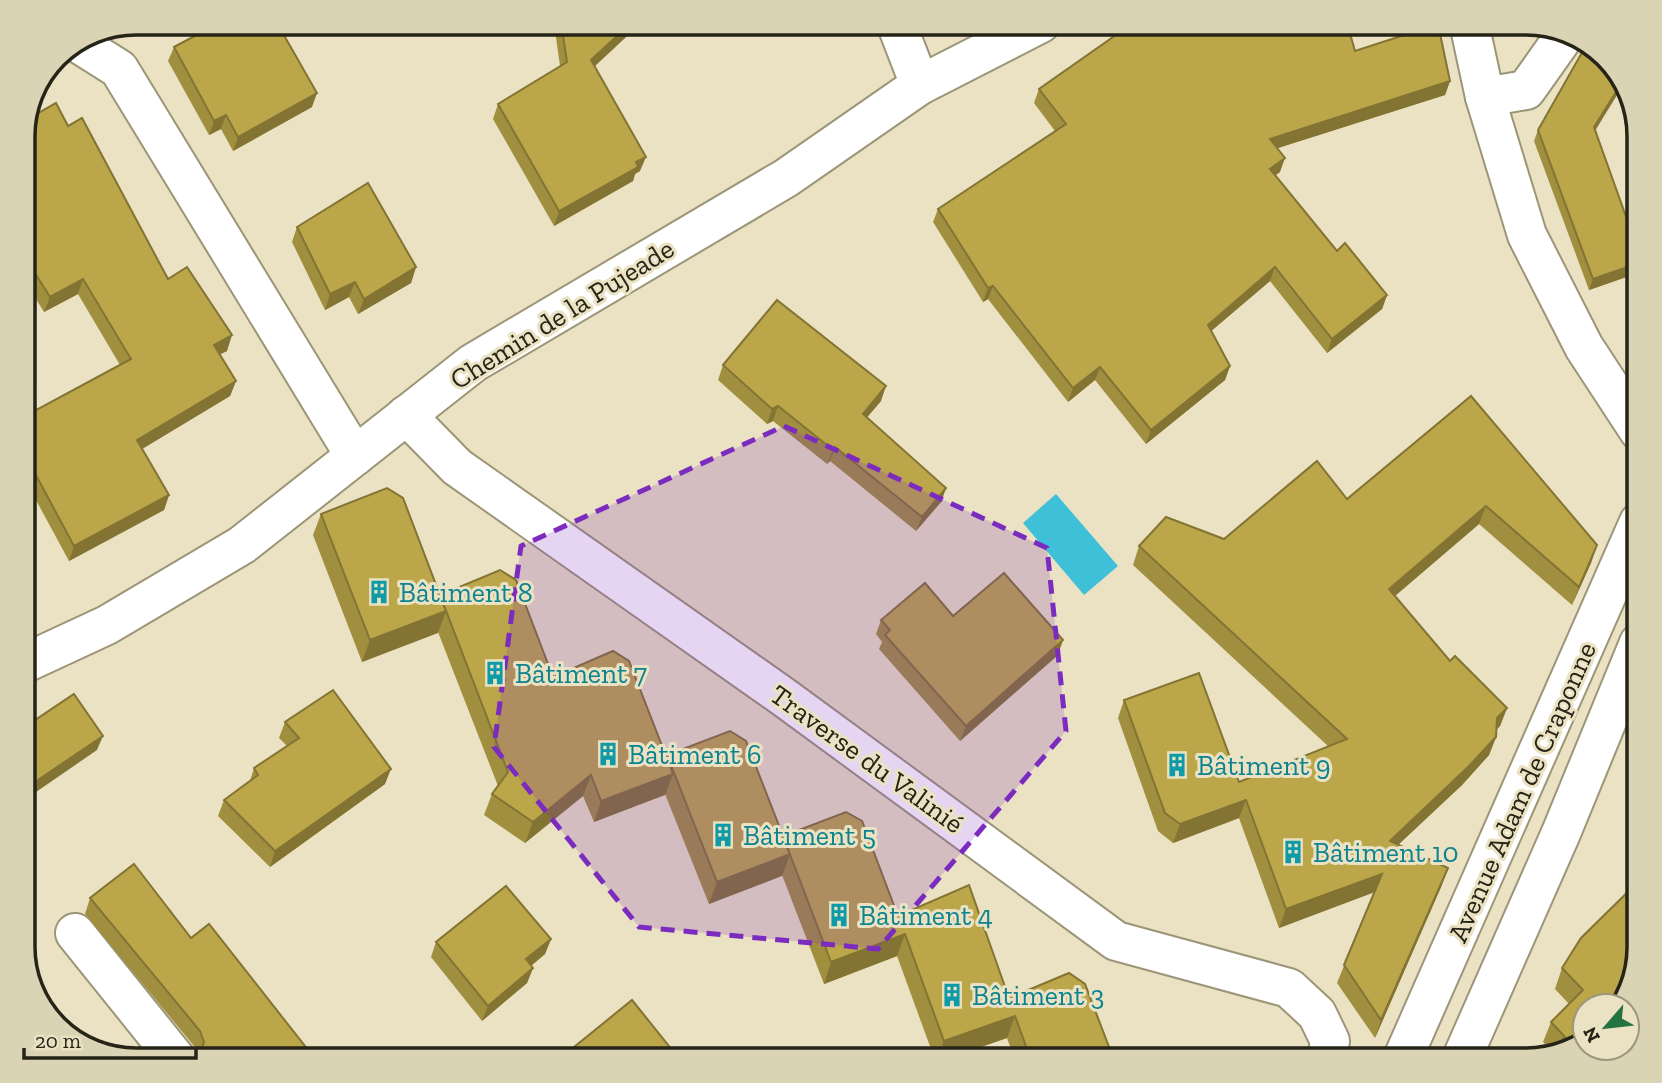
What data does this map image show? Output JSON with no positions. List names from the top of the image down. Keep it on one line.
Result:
{"streets":{"street":["Chemin de la Pujeade","Traverse du Valinié","Avenue Adam de Craponne"]},"crossings":[["Chemin de la Pujeade","Traverse du Valinié"]],"places":{"building":["Bâtiment 8","Bâtiment 7","Bâtiment 6","Bâtiment 9","Bâtiment 5","Bâtiment 10","Bâtiment 4","Bâtiment 3"]},"scale_bar":"20 m","north":"bottom left"}
